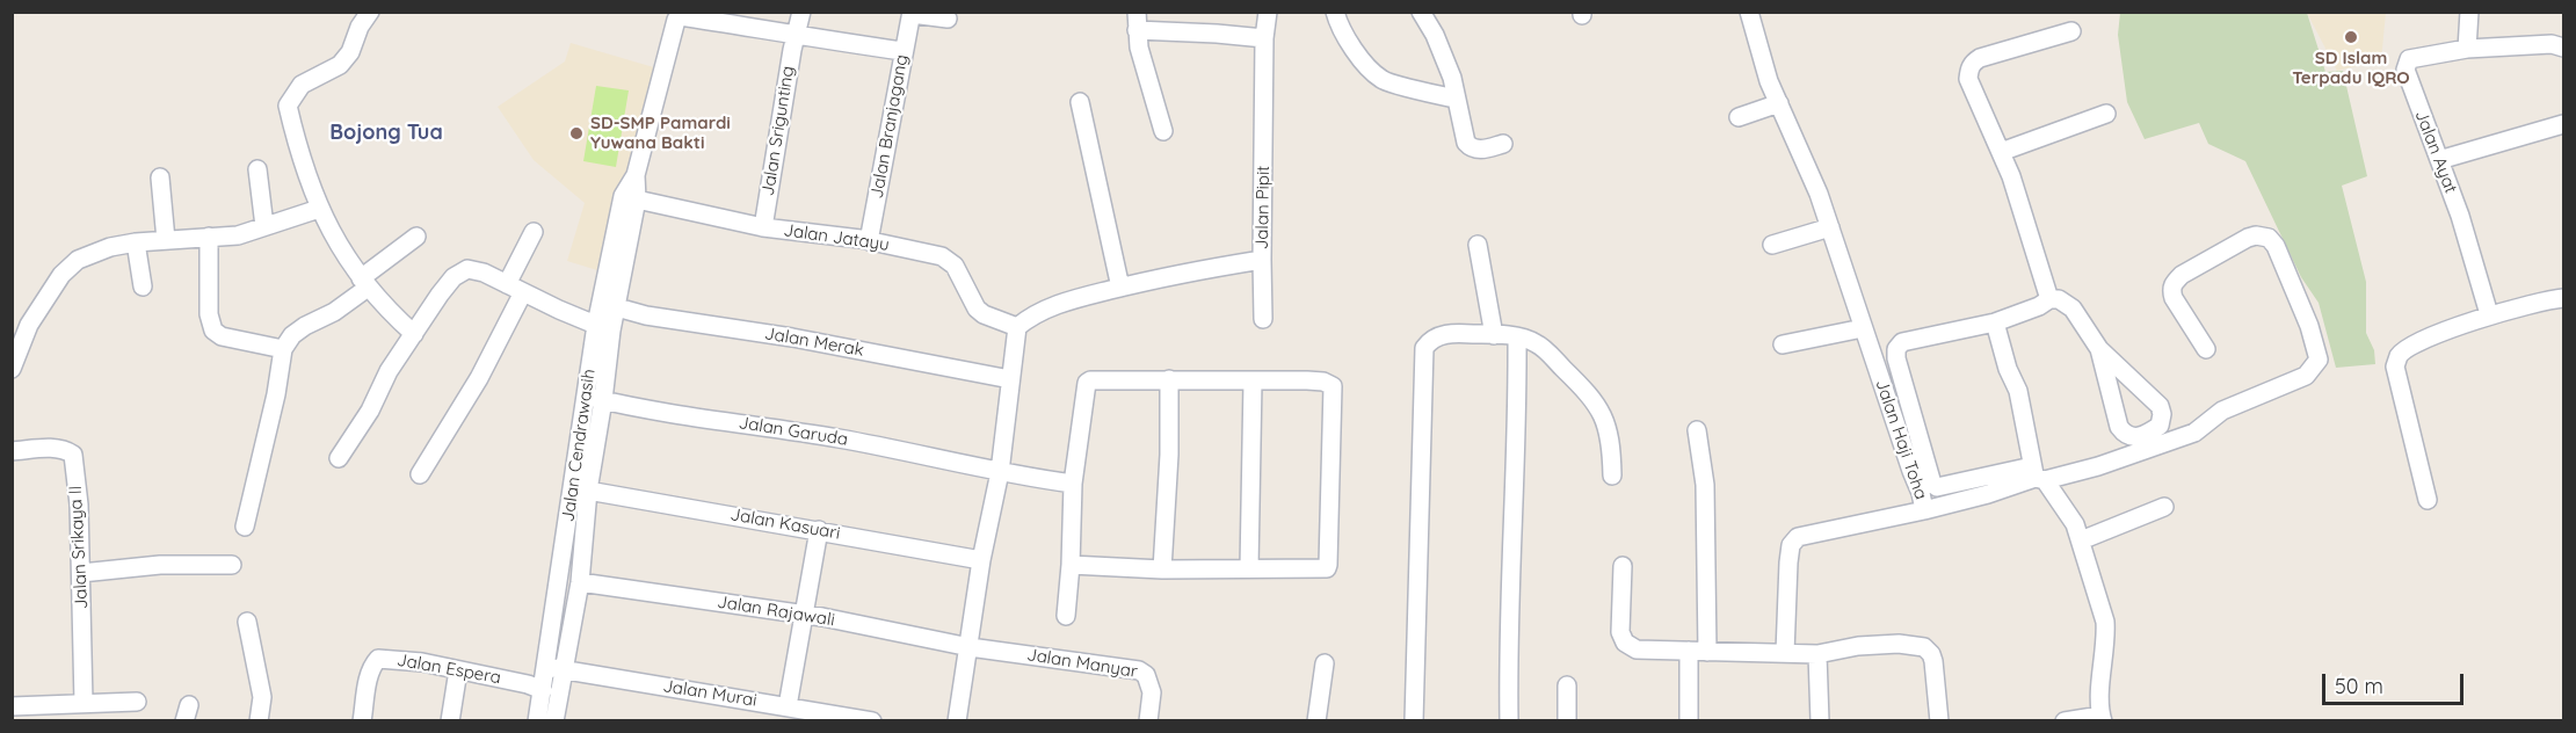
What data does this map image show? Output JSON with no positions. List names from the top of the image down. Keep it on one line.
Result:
{"streets":{"street":["Jalan Branjagang","Jalan Srigunting","Jalan Ayat","Jalan Pipit","Jalan Jatayu","Jalan Merak","Jalan Garuda","Jalan Haji Toha","Jalan Cendrawasih","Jalan Kasuari","Jalan Srikaya II","Jalan Rajawali","Jalan Manyar","Jalan Espera","Jalan Murai"]},"crossings":[["Jalan Branjagang","Jalan Jatayu"],["Jalan Srigunting","Jalan Jatayu"],["Jalan Pipit","Jalan Jatayu"],["Jalan Jatayu","Jalan Cendrawasih"],["Jalan Merak","Jalan Cendrawasih"],["Jalan Garuda","Jalan Cendrawasih"],["Jalan Cendrawasih","Jalan Kasuari"],["Jalan Cendrawasih","Jalan Rajawali"],["Jalan Cendrawasih","Jalan Espera"],["Jalan Cendrawasih","Jalan Murai"],["Jalan Rajawali","Jalan Manyar"]],"districts":["Bojong Tua"],"places":["SD Islam Terpadu IQRO","SD-SMP Pamardi Yuwana Bakti"],"scale_bar":"50 m"}
